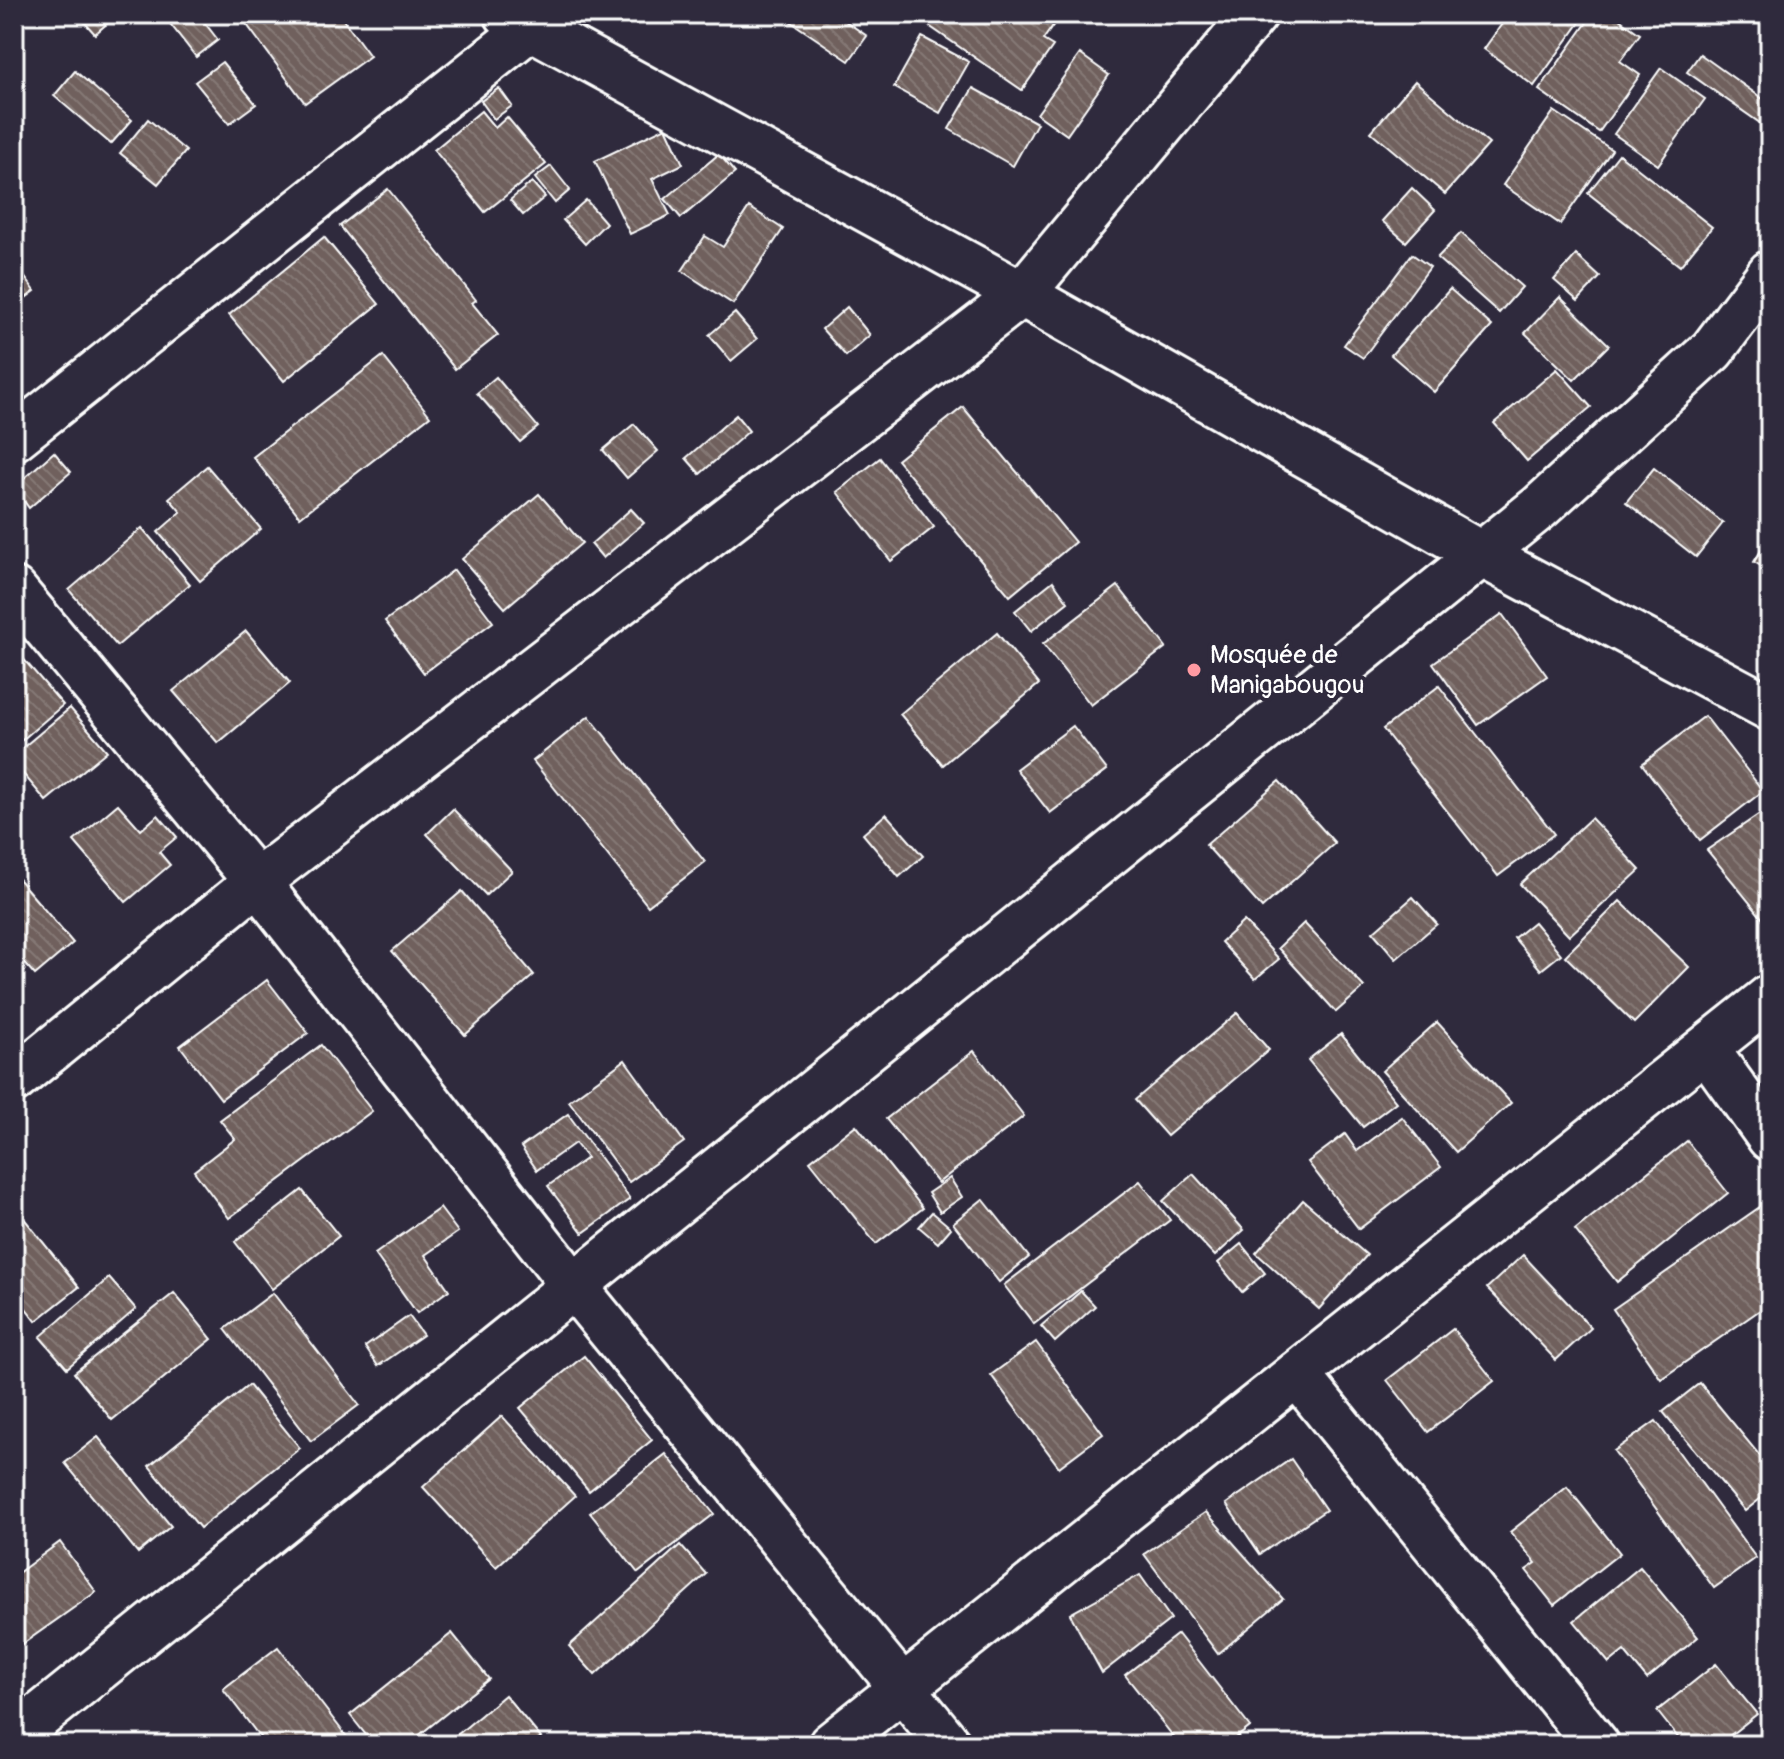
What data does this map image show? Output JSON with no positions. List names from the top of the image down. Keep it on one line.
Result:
{"places":["Mosquée de Manigabougou"]}
